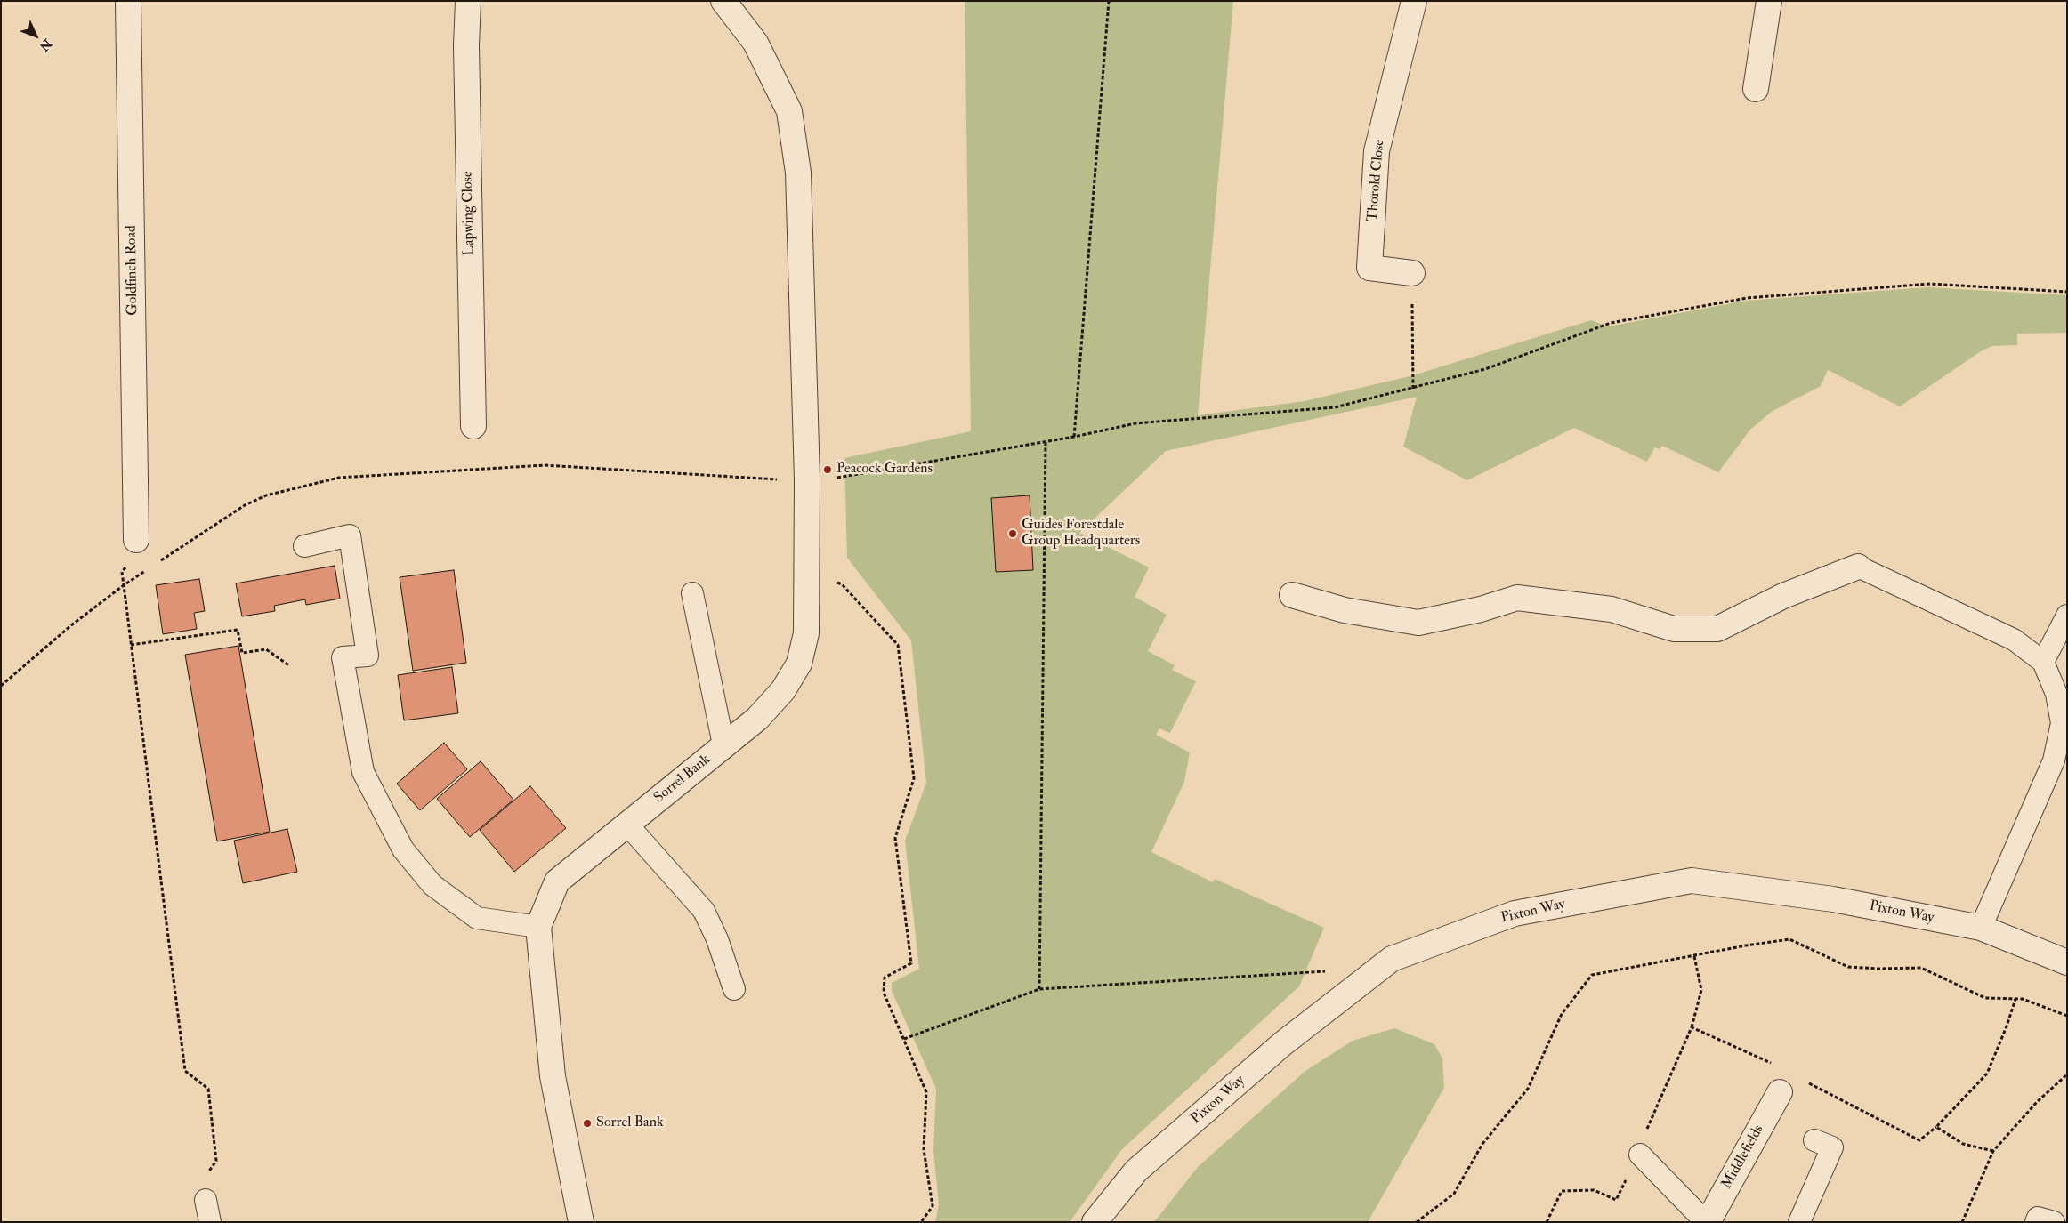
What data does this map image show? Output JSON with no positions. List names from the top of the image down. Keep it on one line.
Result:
{"streets":{"street":["Thorold Close","Lapwing Close","Goldfinch Road","Sorrel Bank","Pixton Way","Middlefields"]},"places":["Peacock Gardens","Guides Forestdale Group Headquarters","Sorrel Bank"],"north":"bottom right"}
